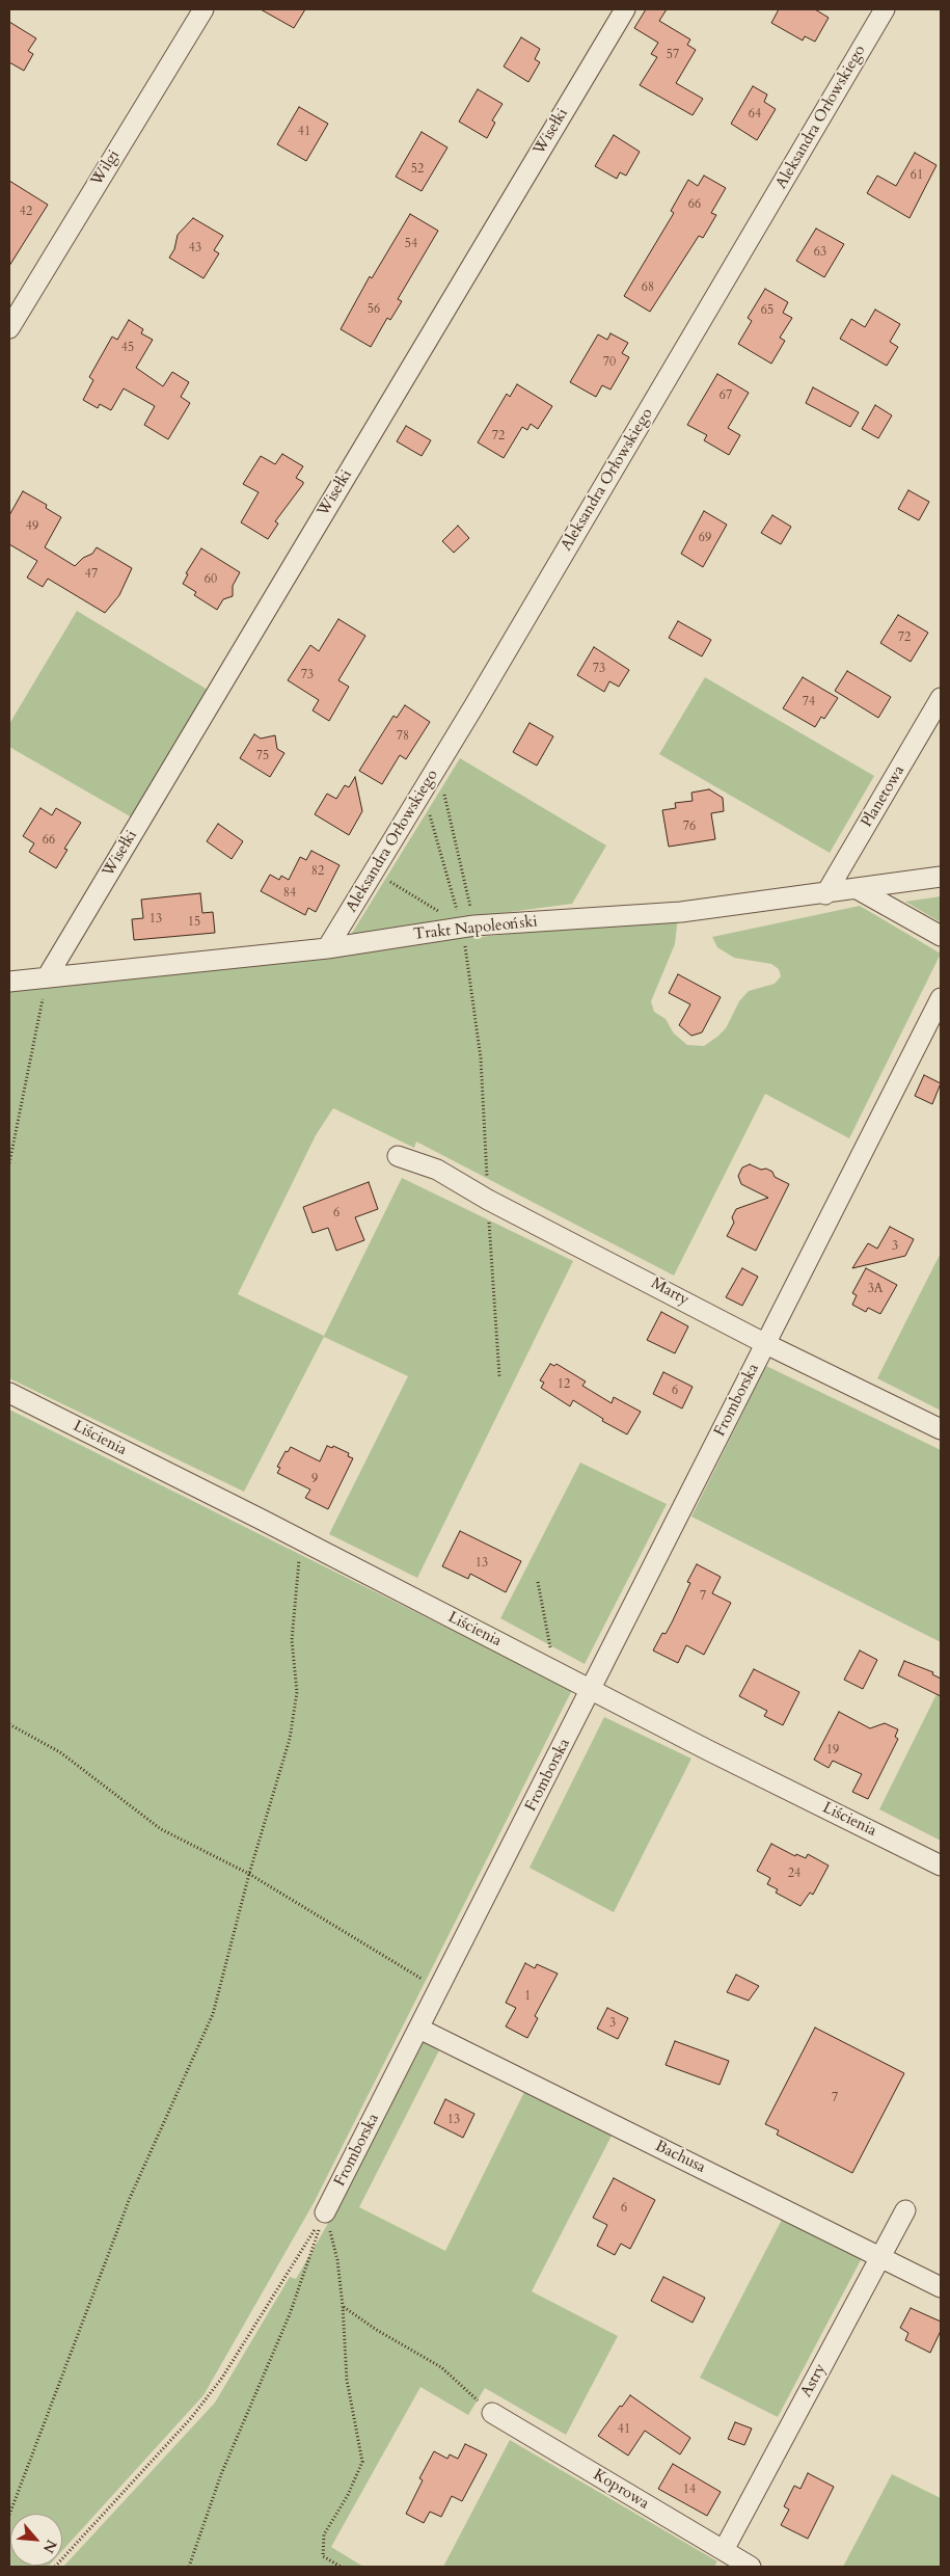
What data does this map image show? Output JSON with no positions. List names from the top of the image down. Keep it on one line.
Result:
{"streets":{"street":["Aleksandra Orłowskiego","Wisełki","Wilgi","Planetowa","Trakt Napoleoński","Marty","Fromborska","Liścienia","Bachusa","Astry","Koprowa"]},"crossings":[["Aleksandra Orłowskiego","Trakt Napoleoński"],["Wisełki","Trakt Napoleoński"],["Planetowa","Trakt Napoleoński"],["Marty","Fromborska"],["Fromborska","Liścienia"],["Fromborska","Bachusa"],["Bachusa","Astry"],["Astry","Koprowa"]],"house_numbers":["57","64","41","52","61","66","42","54","43","63","68","56","65","45","70","67","72","49","69","47","60","72","73","73","74","78","75","76","66","82","84","13","15","6","3","3A","12","6","9","13","7","19","24","1","3","7","13","6","41","14"],"north":"bottom right"}
